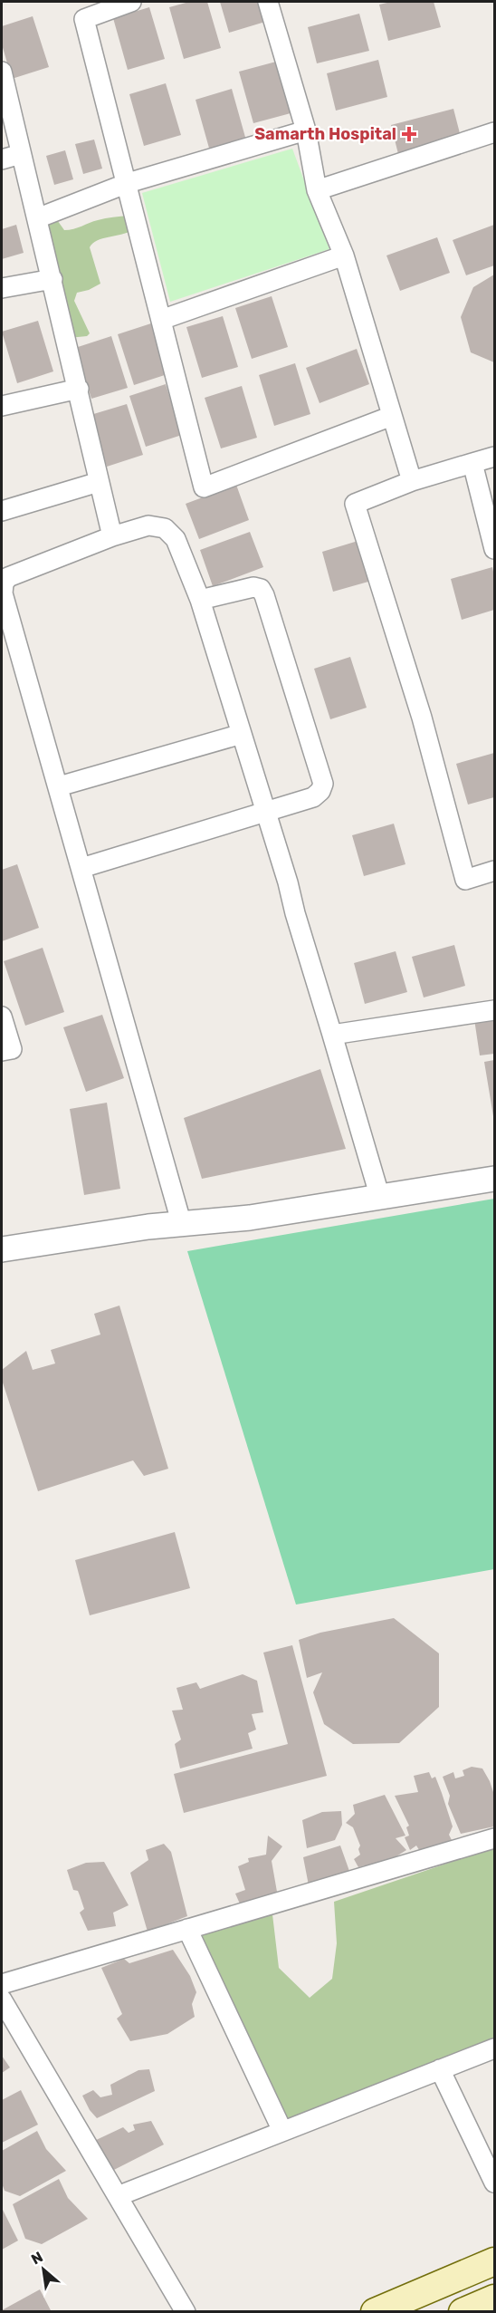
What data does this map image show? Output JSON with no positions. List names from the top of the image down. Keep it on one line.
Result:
{"places":{"health":["Samarth Hospital"]},"north":"top left"}
